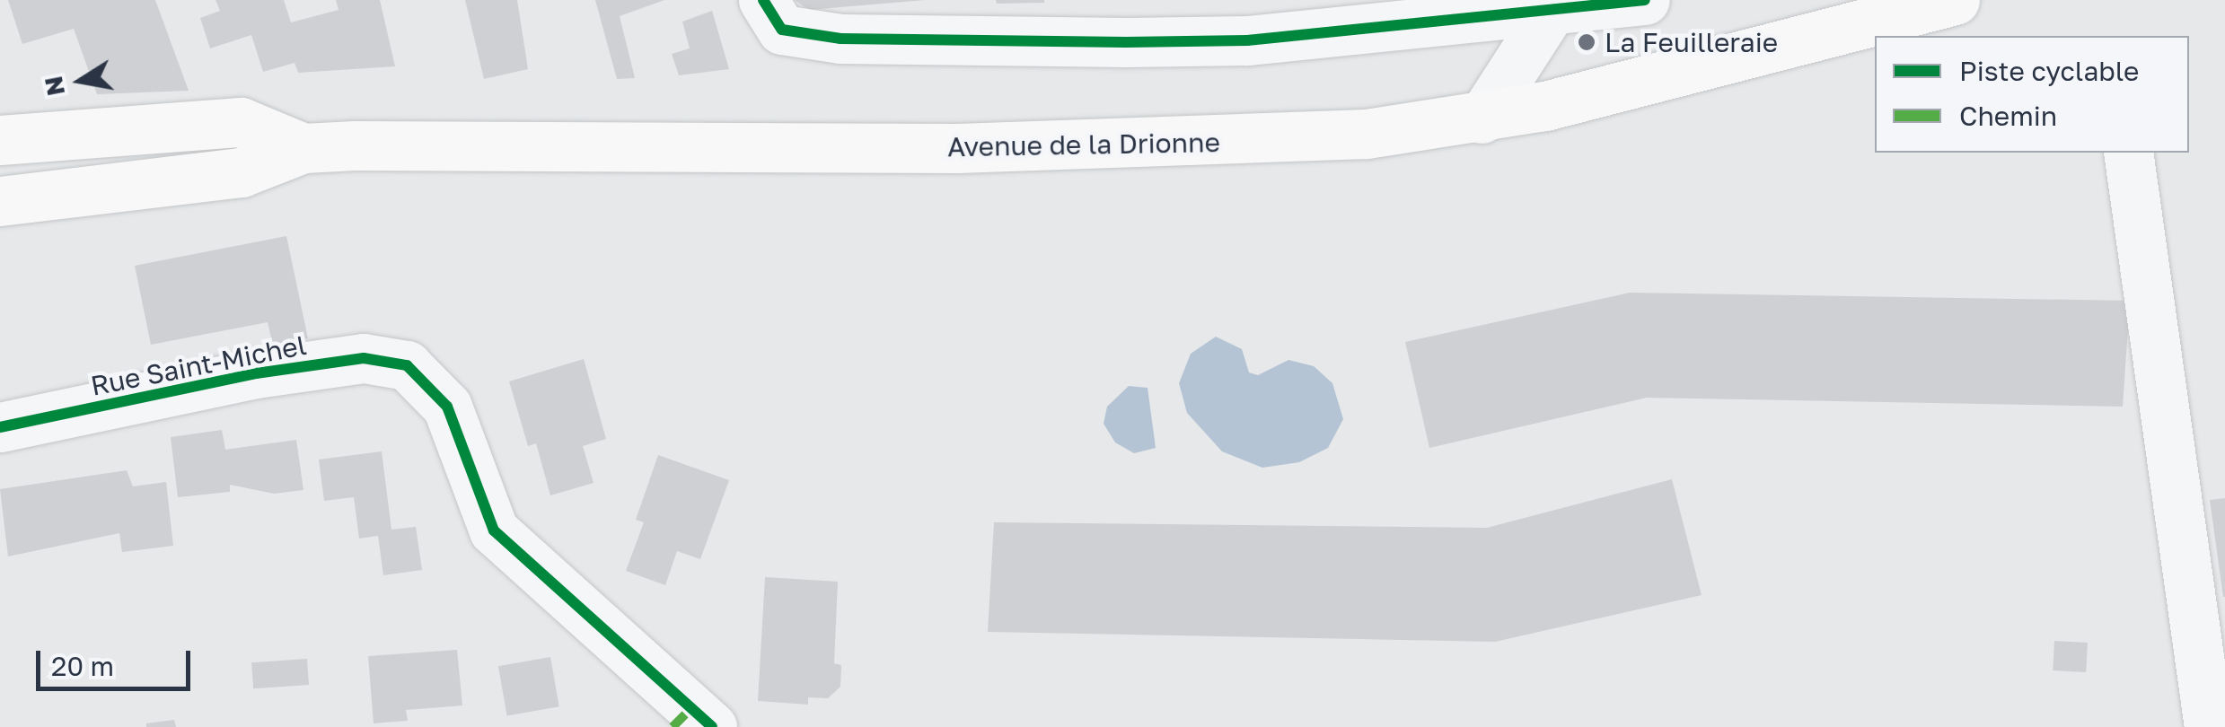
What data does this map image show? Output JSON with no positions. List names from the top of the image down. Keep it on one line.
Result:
{"streets":{"main road":["Avenue de la Drionne"],"street":["Rue Saint-Michel"]},"places":["La Feuilleraie"],"legend":["Piste cyclable","Chemin"],"scale_bar":"20 m","north":"left"}
